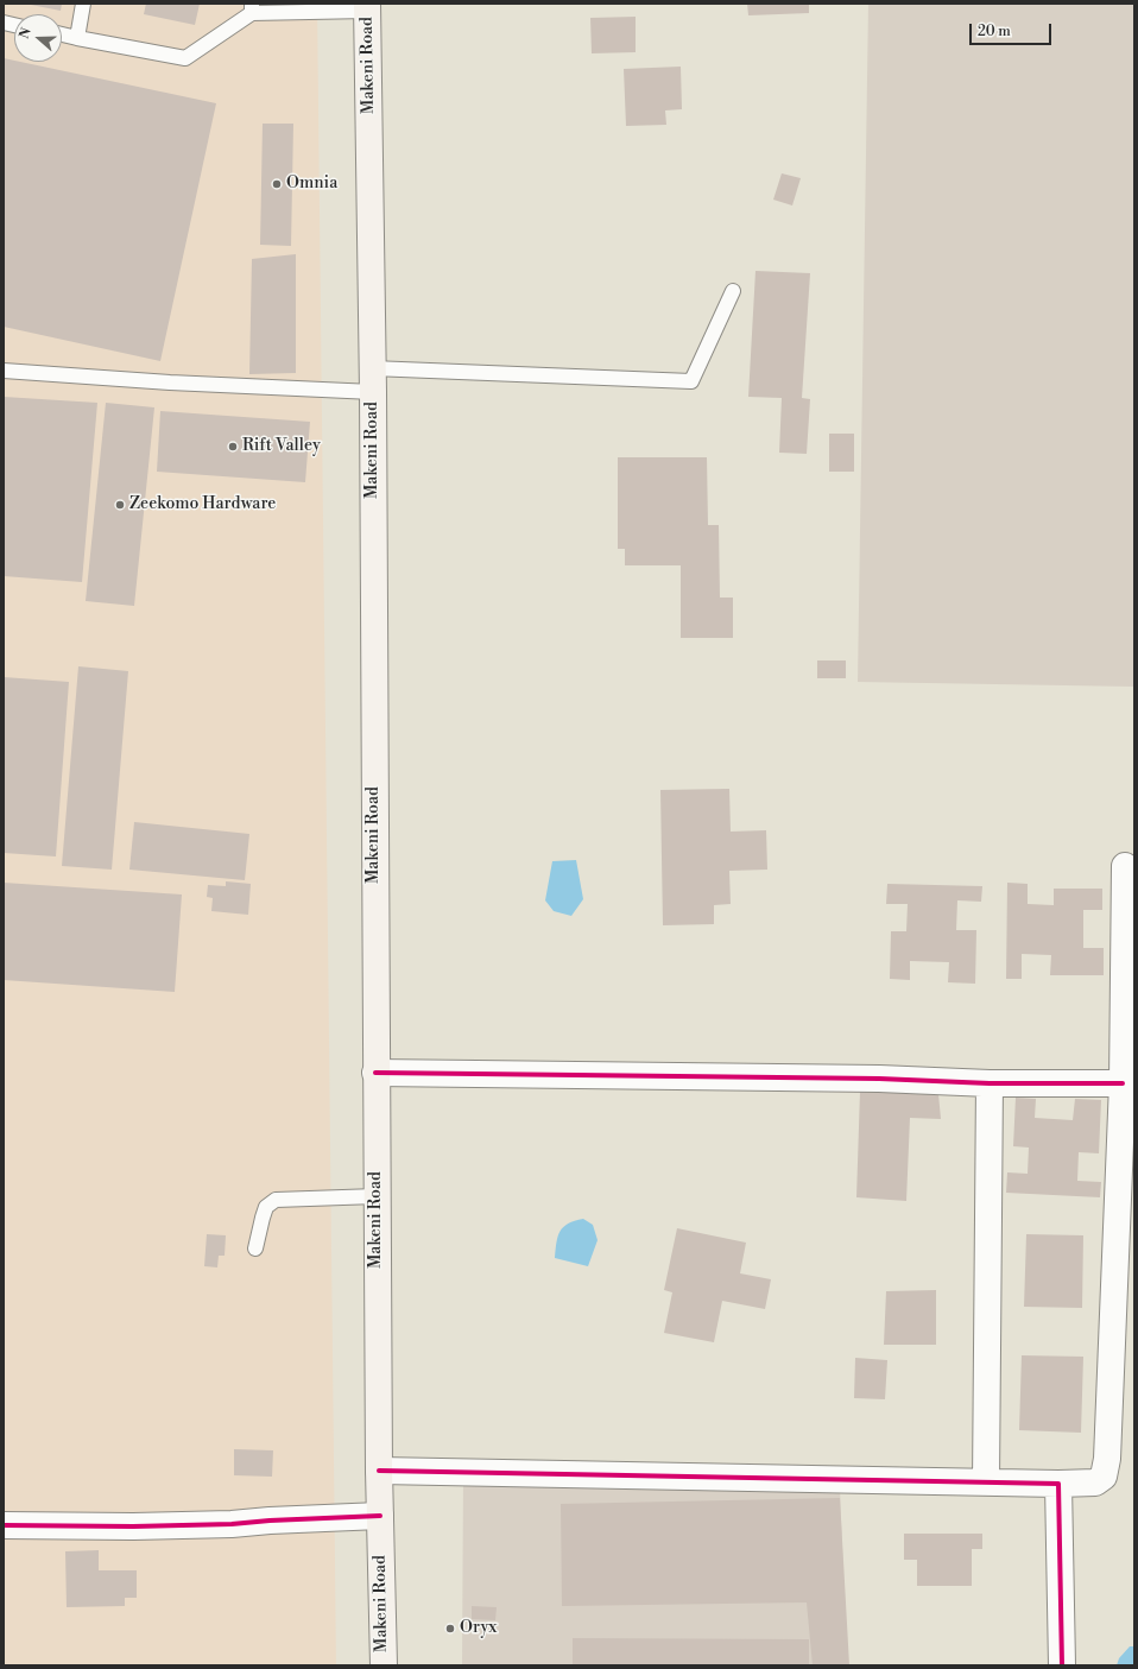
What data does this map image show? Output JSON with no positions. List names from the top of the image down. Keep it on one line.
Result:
{"streets":{"main road":["Makeni Road"]},"places":["Omnia","Rift Valley","Zeekomo Hardware","Oryx"],"scale_bar":"20 m","north":"left"}
